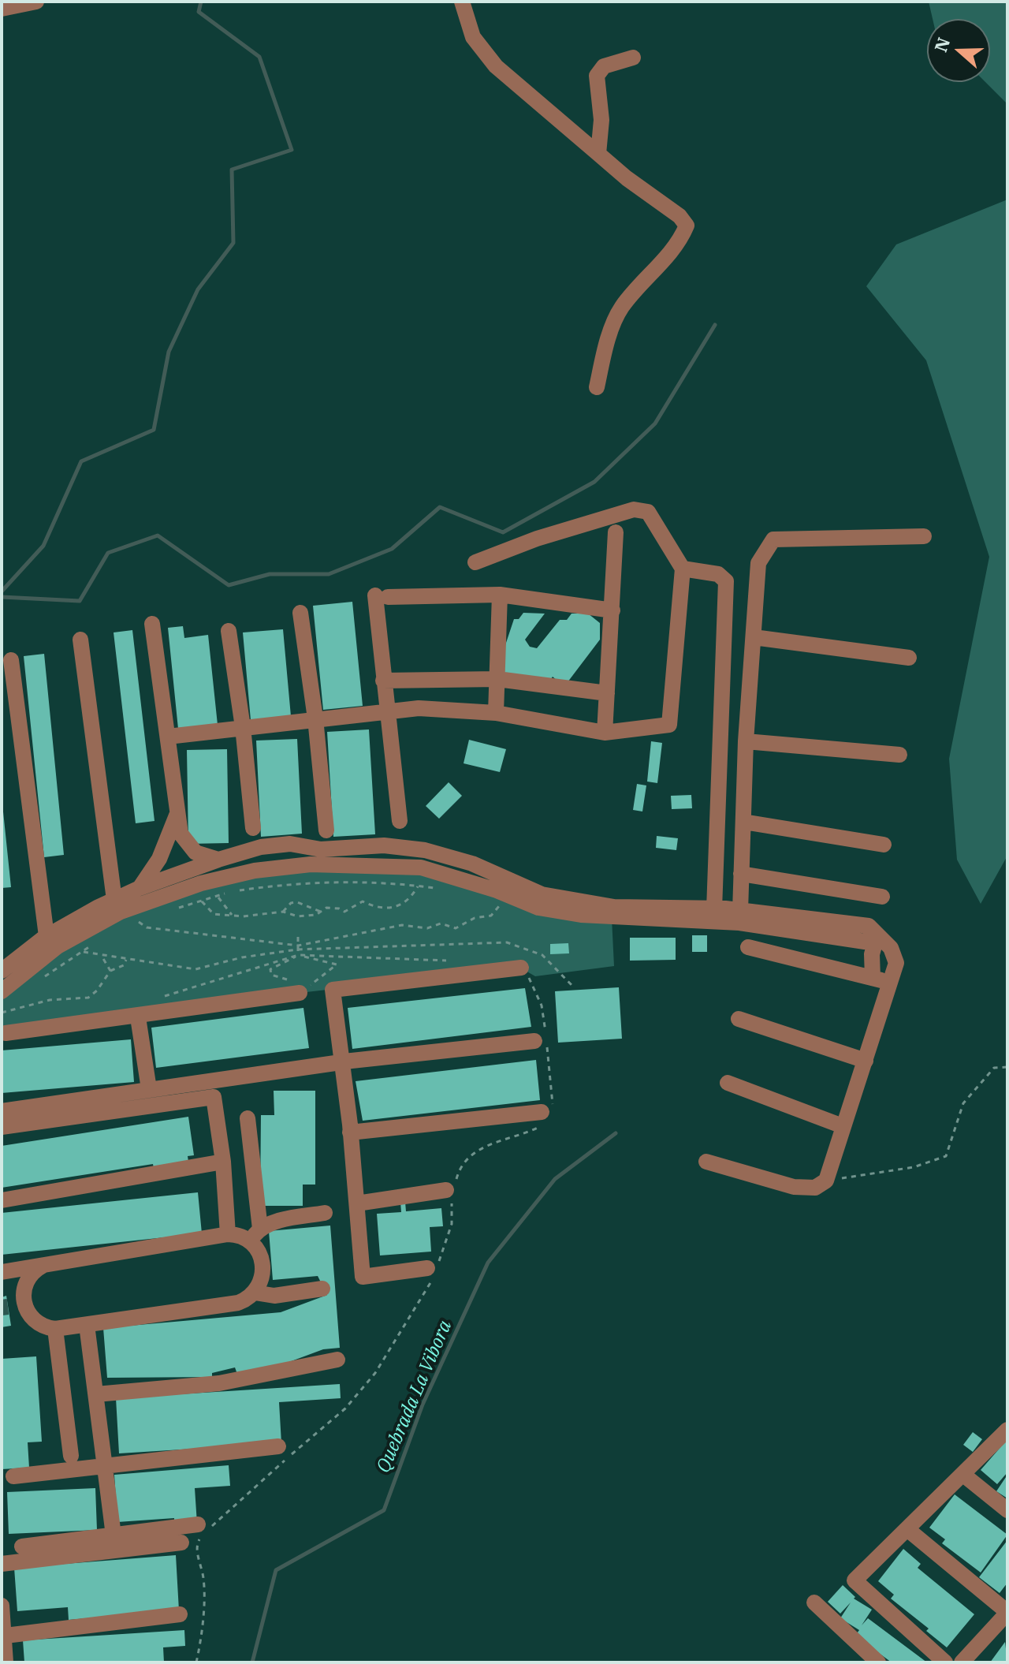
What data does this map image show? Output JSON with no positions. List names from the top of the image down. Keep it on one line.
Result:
{"water":["Quebrada La Vibora"],"north":"left"}
